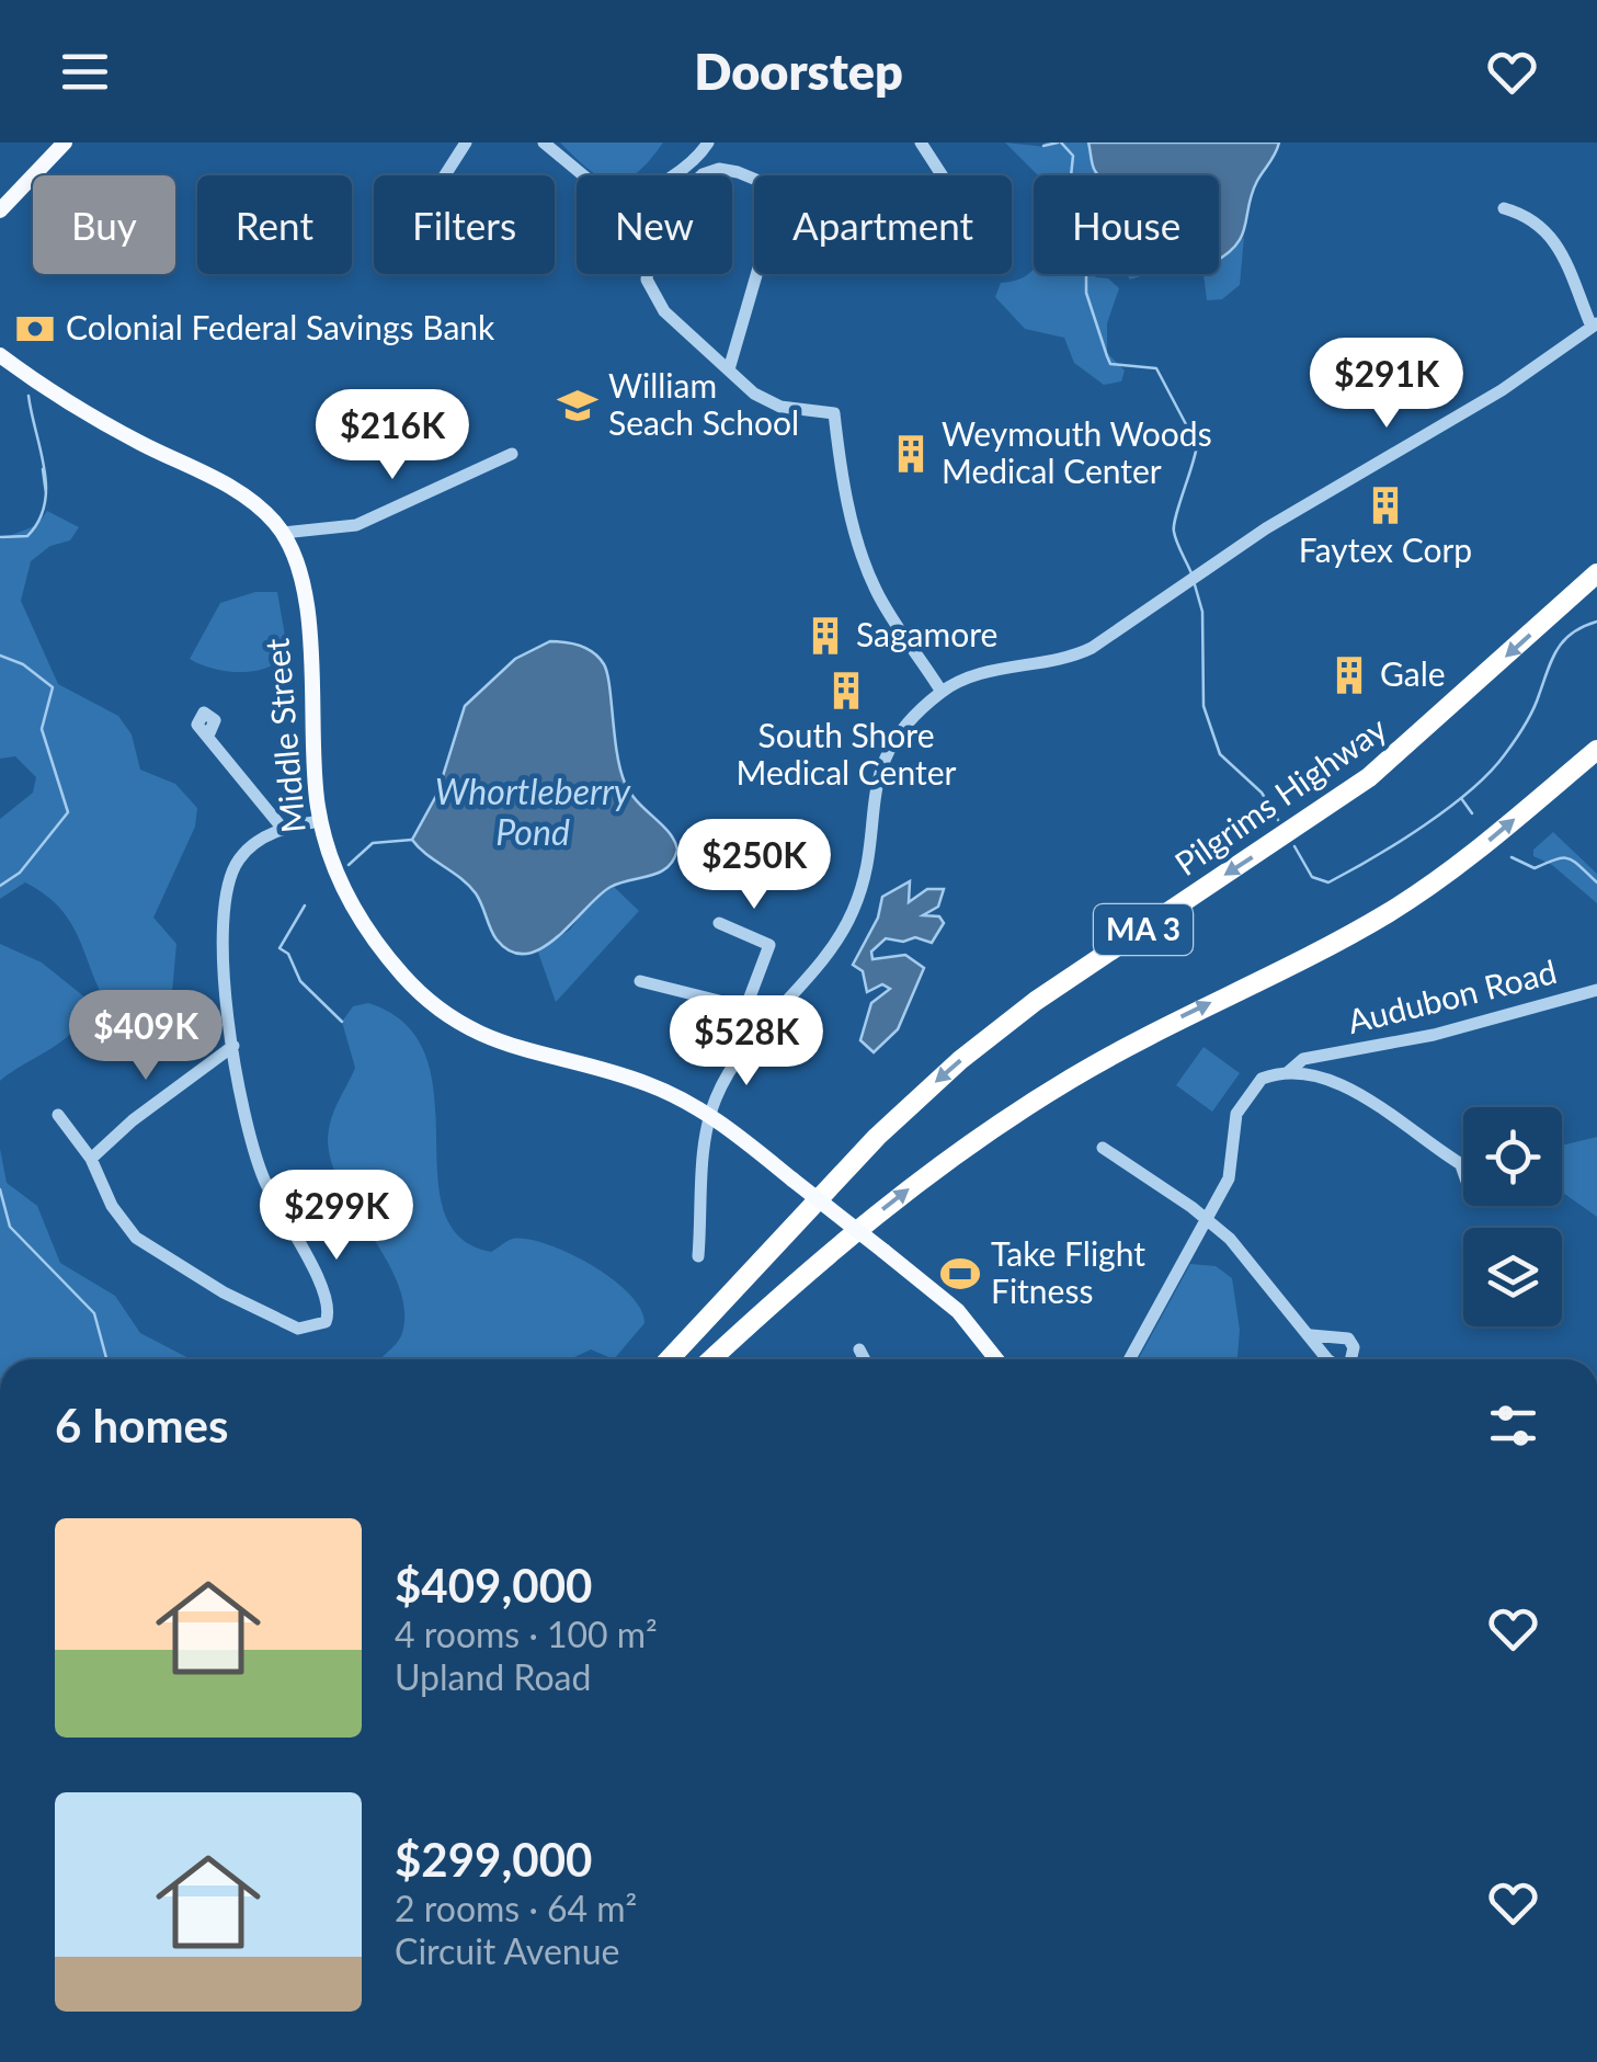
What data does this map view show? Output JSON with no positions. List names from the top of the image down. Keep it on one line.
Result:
{"streets":{"highway":["Pilgrims Highway","MA 3"],"main road":["Middle Street"],"street":["Audubon Road"]},"water":["Whortleberry Pond"],"places":{"bank":["Colonial Federal Savings Bank"],"school or university":["William Seach School"],"building":["Weymouth Woods Medical Center","Faytex Corp","Sagamore","Gale","South Shore Medical Center"],"sports":["Take Flight Fitness"]},"page":{"header":"Doorstep","chip":["Buy","Rent","Filters","New","Apartment","House"],"price":["$291K","$216K","$250K","$409K","$528K","$299K"],"heading":"6 homes","list":[{"name":"$409,000","note":"4 rooms · 100 m² · Upland Road"},{"name":"$299,000","note":"2 rooms · 64 m² · Circuit Avenue"}]}}
